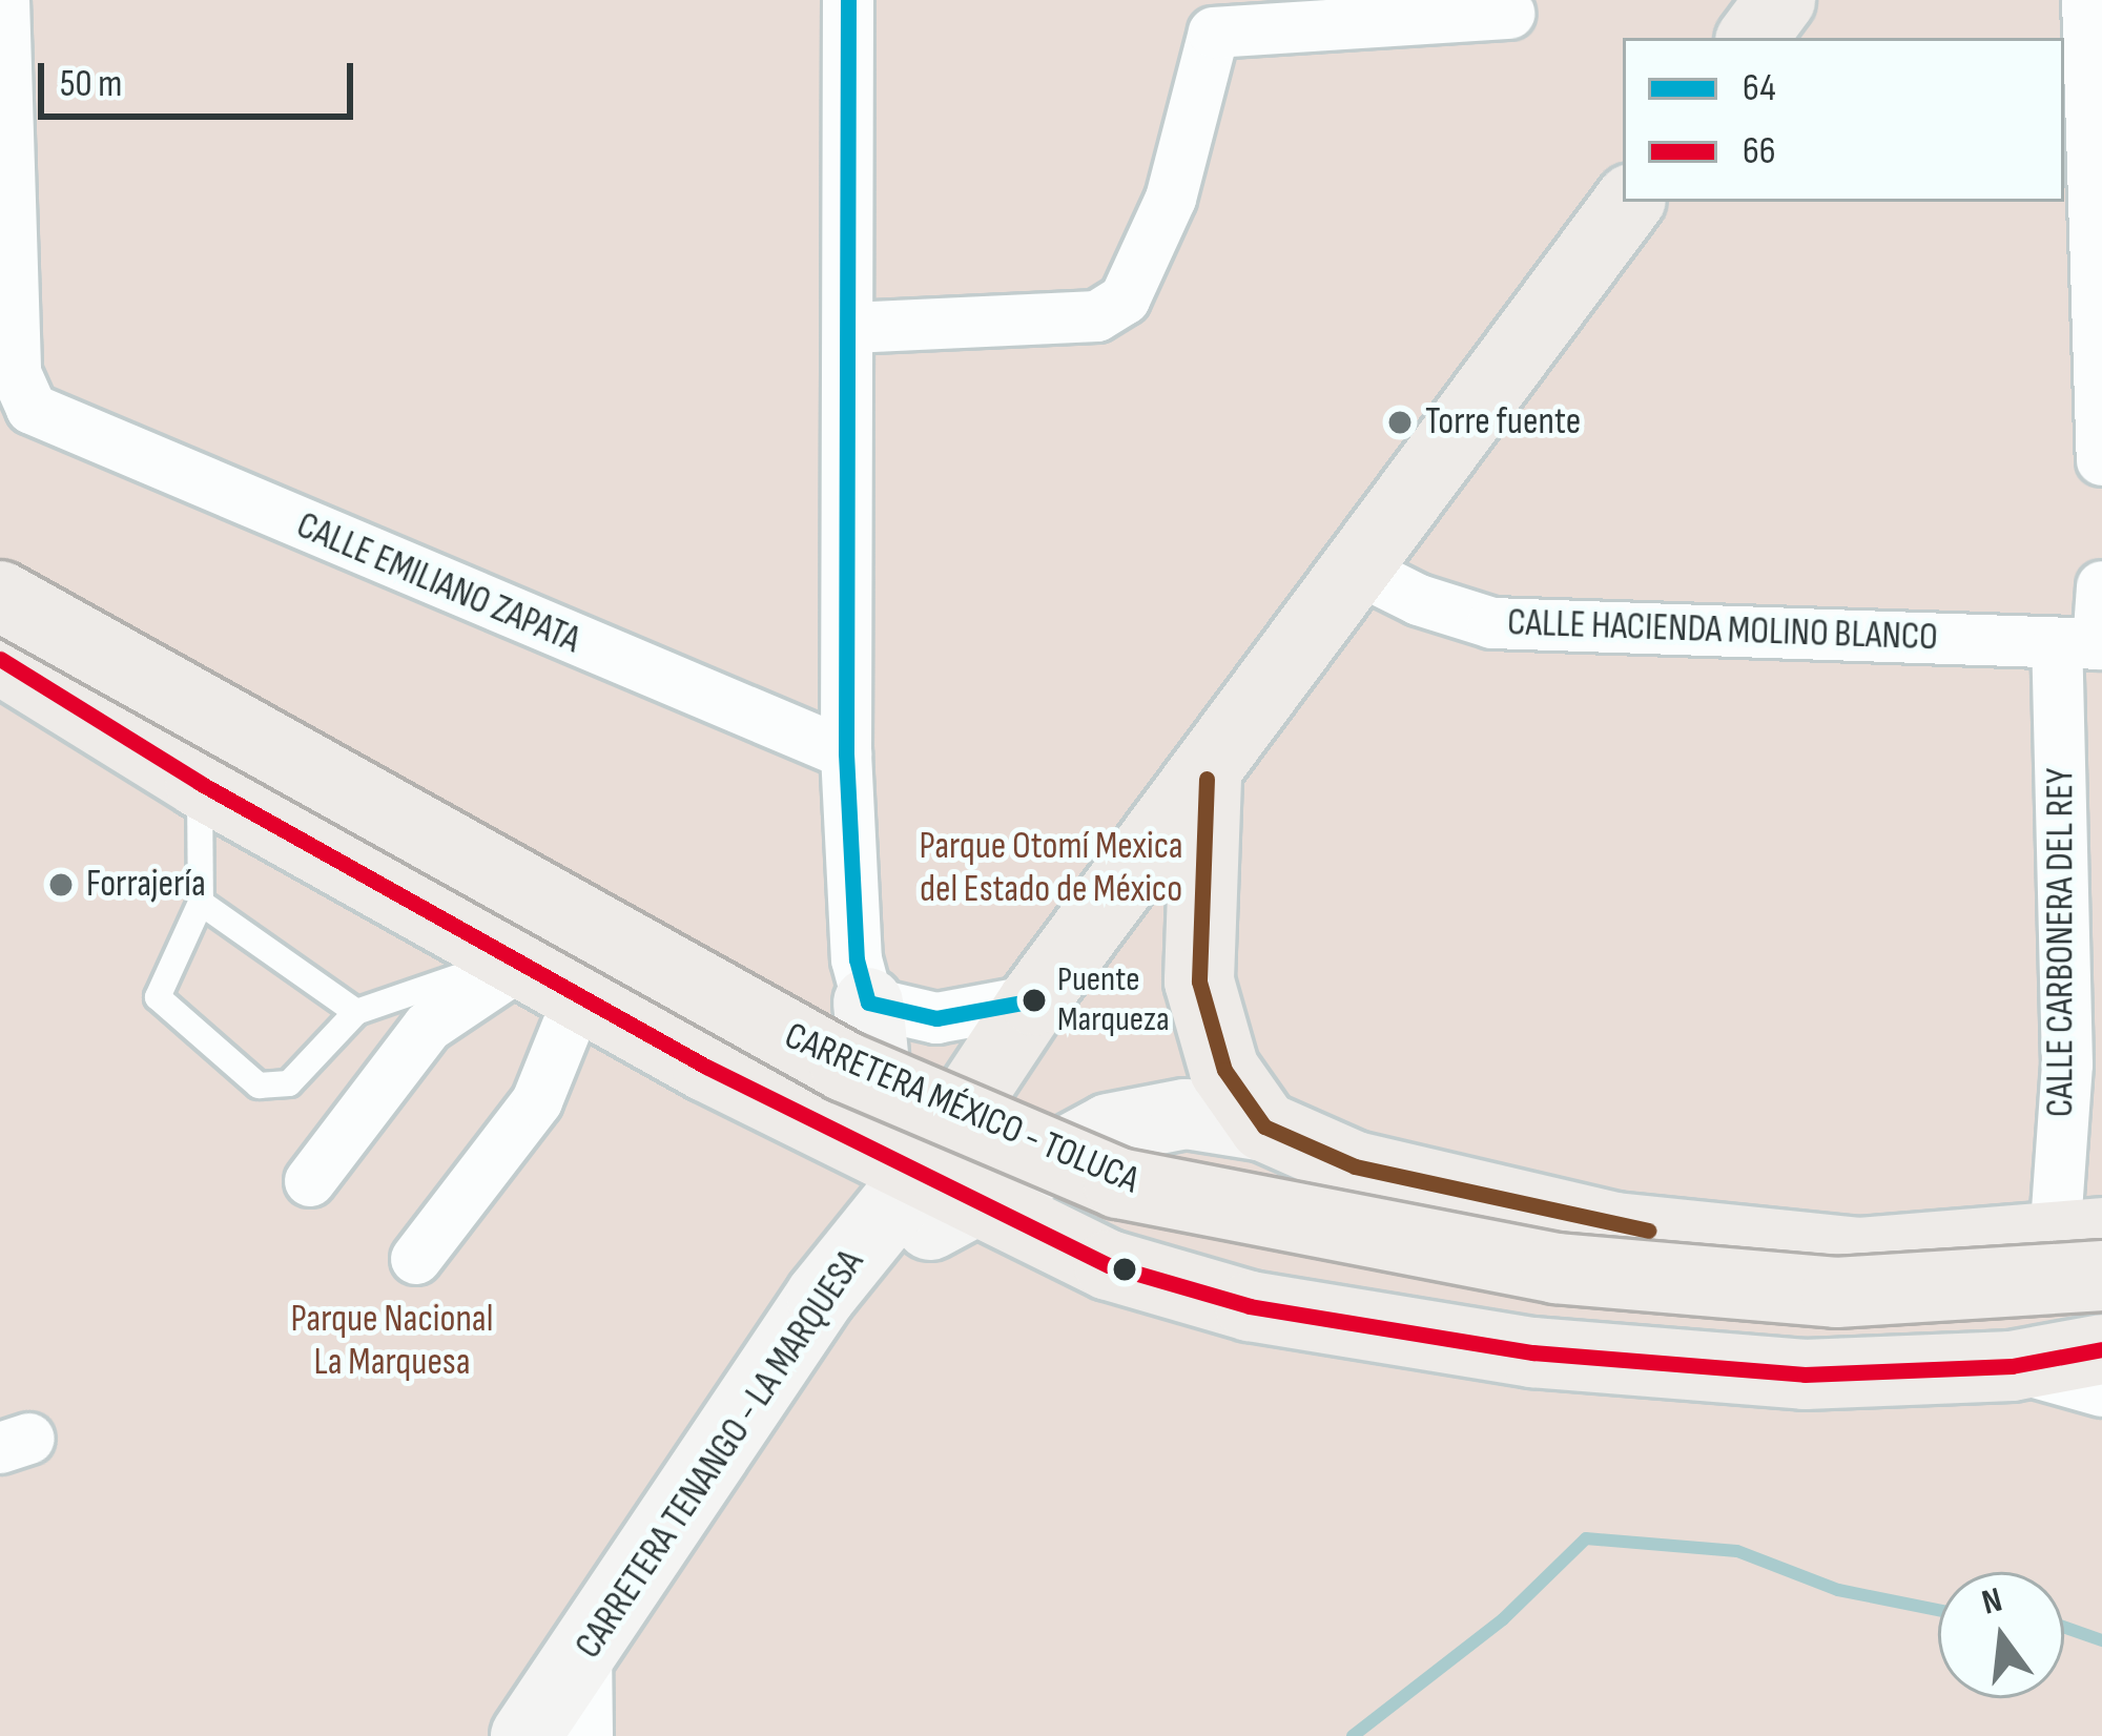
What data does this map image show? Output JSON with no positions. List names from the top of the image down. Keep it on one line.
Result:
{"streets":{"main road":["CARRETERA MÉXICO - TOLUCA","CARRETERA TENANGO - LA MARQUESA"],"street":["CALLE EMILIANO ZAPATA","CALLE HACIENDA MOLINO BLANCO","CALLE CARBONERA DEL REY"]},"crossings":[["CALLE HACIENDA MOLINO BLANCO","CALLE CARBONERA DEL REY"],["CALLE CARBONERA DEL REY","CARRETERA MÉXICO - TOLUCA"]],"parks":["Parque Otomí Mexica del Estado de México","Parque Nacional La Marquesa"],"places":["Torre fuente","Forrajería","Puente Marqueza"],"lines":["transit line 64","transit line 66"],"legend":["64","66"],"scale_bar":"50 m","north":"top"}
